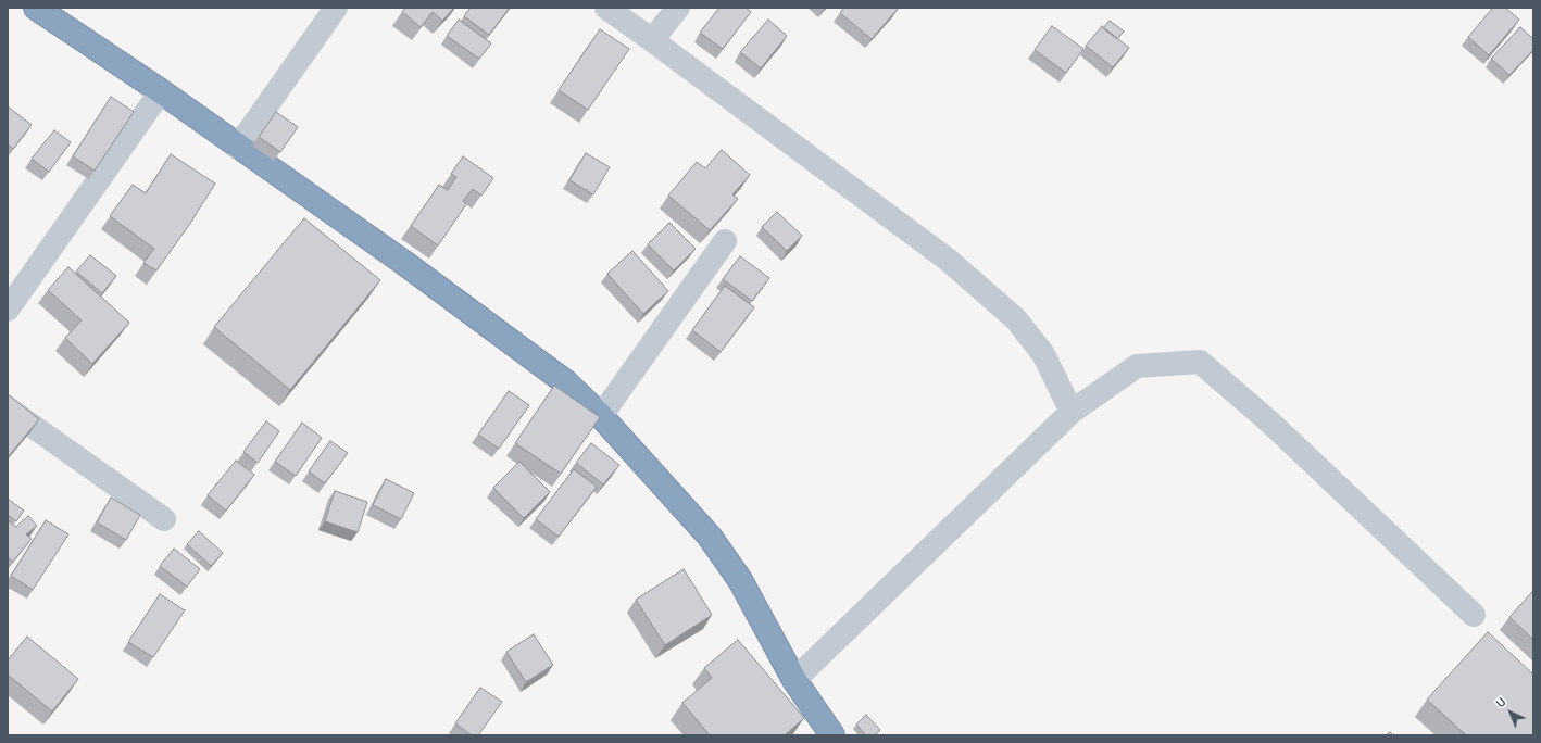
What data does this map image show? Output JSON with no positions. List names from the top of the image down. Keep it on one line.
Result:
{"north":"top left"}
